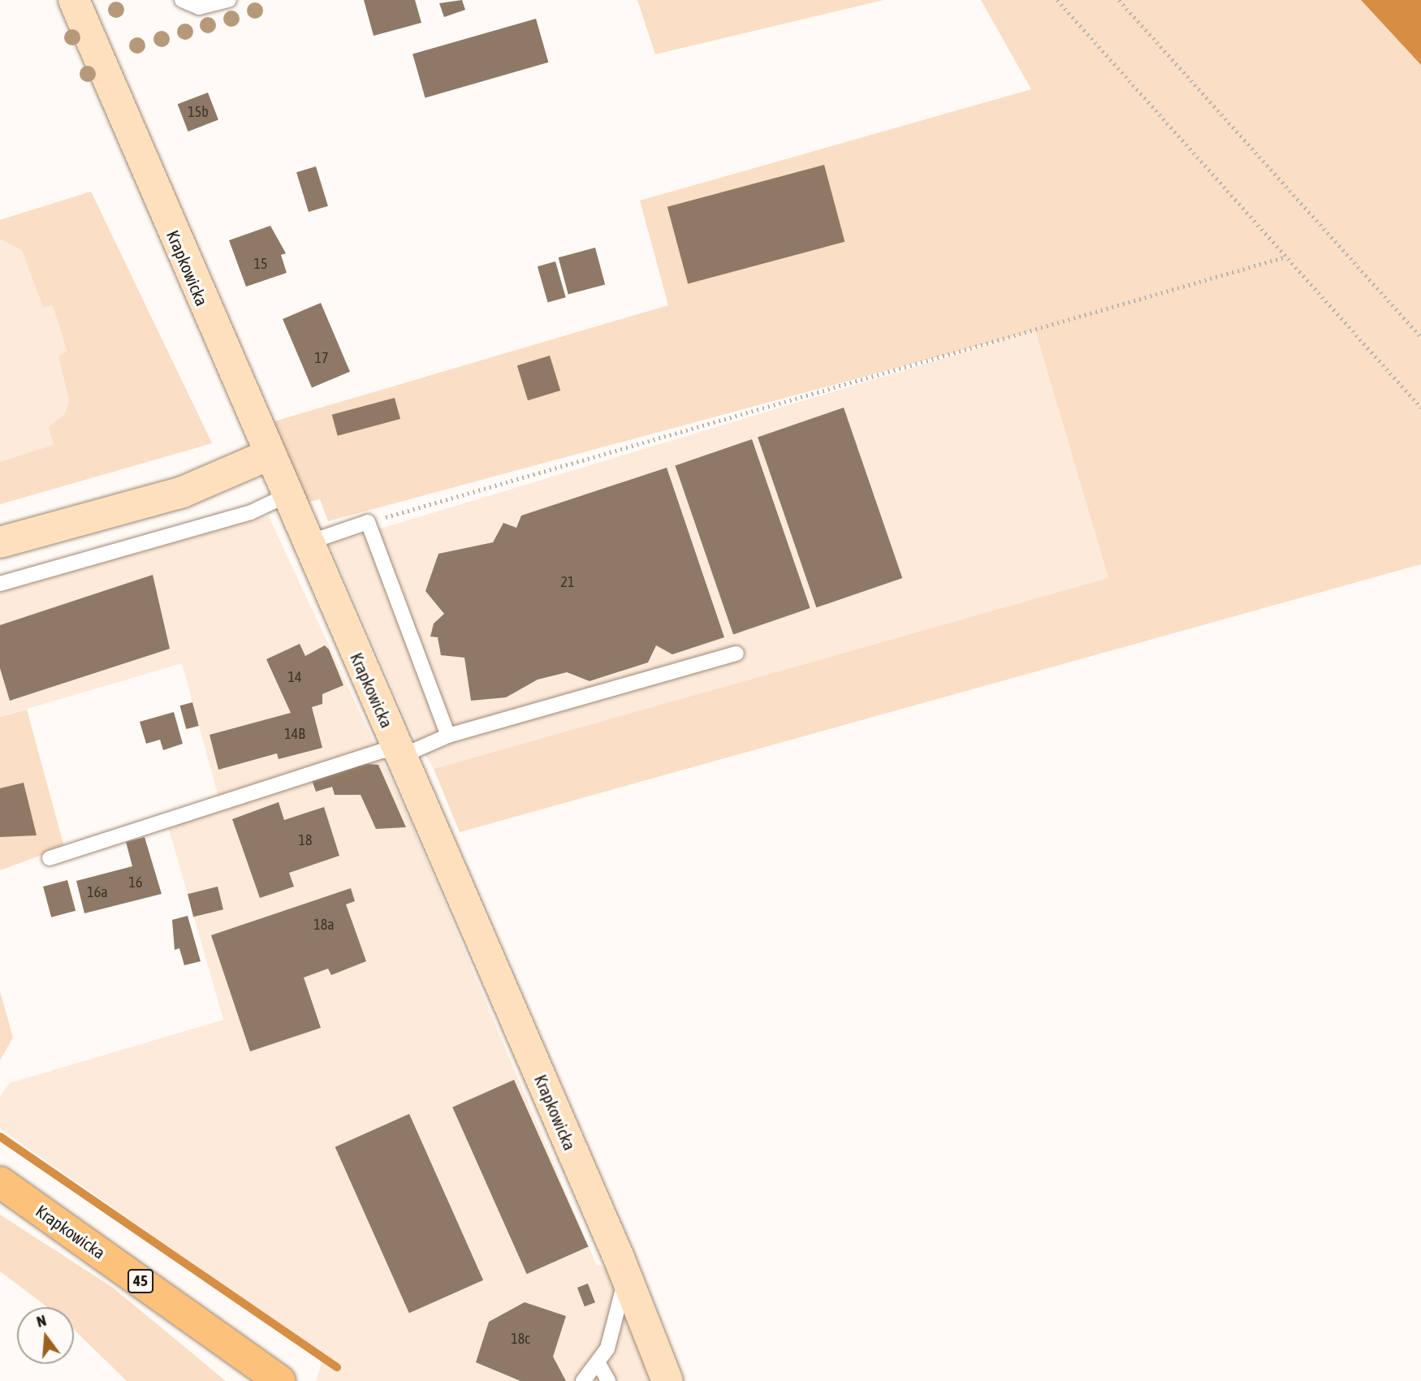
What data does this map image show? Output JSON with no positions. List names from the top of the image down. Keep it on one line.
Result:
{"streets":{"main road":["Krapkowicka","45"]},"house_numbers":["15b","15","17","21","14","14B","18","16","16a","18a","18c"],"north":"top"}
